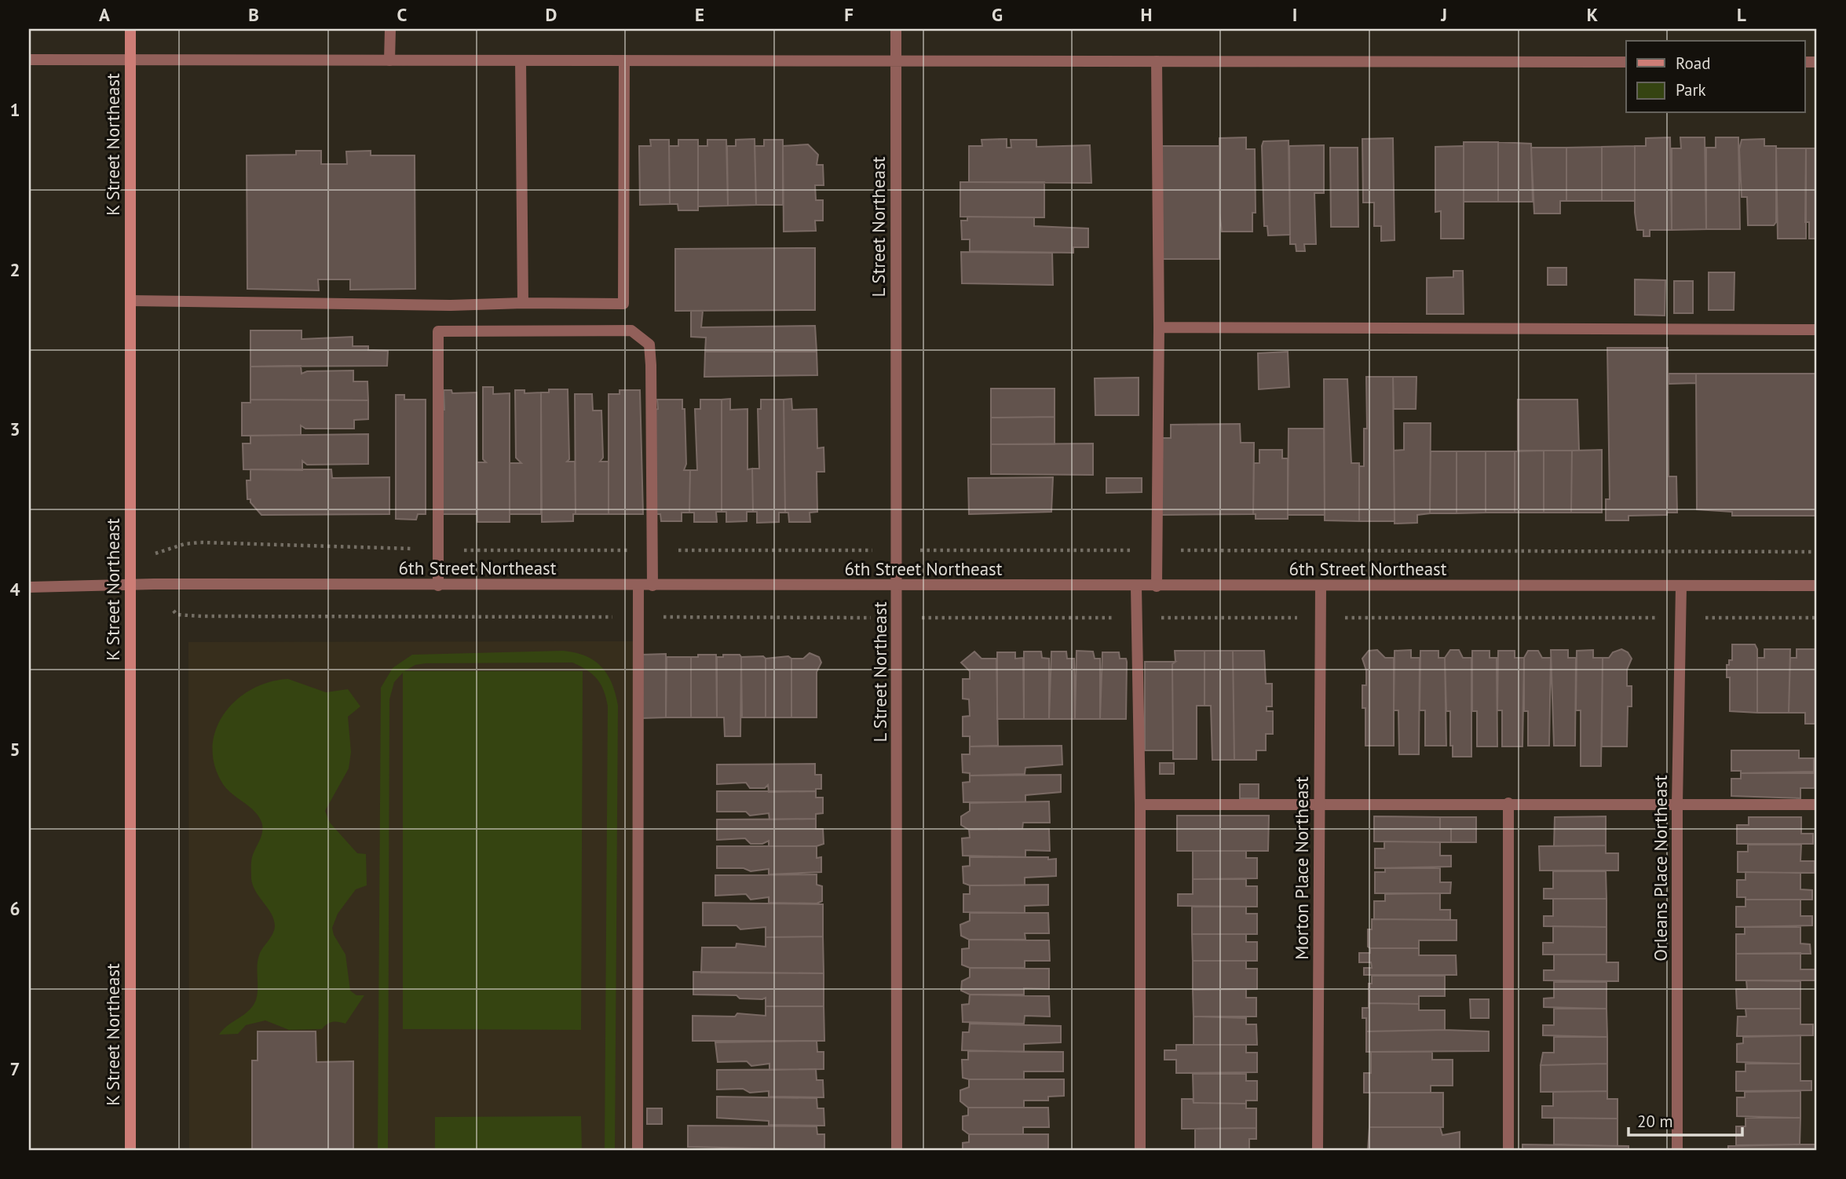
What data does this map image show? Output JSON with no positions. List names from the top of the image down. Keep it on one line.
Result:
{"streets":{"main road":["K Street Northeast"],"street":["L Street Northeast","6th Street Northeast","Morton Place Northeast","Orleans Place Northeast"]},"crossings":[["K Street Northeast","6th Street Northeast"],["L Street Northeast","6th Street Northeast"],["6th Street Northeast","Morton Place Northeast"],["6th Street Northeast","Orleans Place Northeast"]],"legend":["Road","Park"],"scale_bar":"20 m","grid":{"columns":["A","B","C","D","E","F","G","H","I","J","K","L"],"rows":["1","2","3","4","5","6","7"]}}
